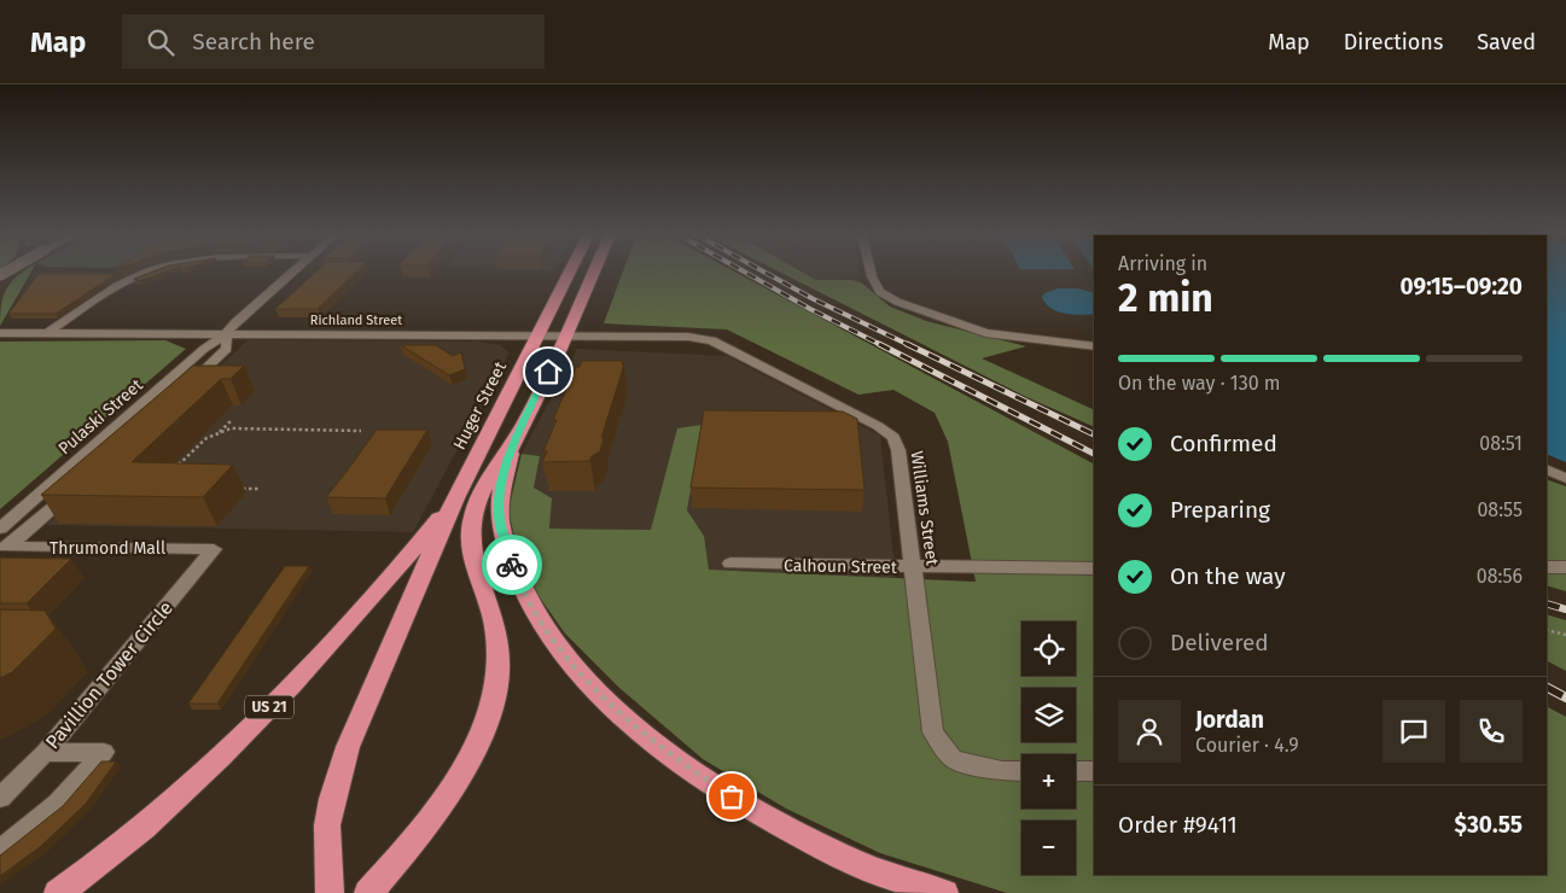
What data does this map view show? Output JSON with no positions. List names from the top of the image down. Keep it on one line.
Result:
{"streets":{"highway":["Huger Street","US 21"],"street":["Richland Street","Pulaski Street","Williams Street","Thrumond Mall","Calhoun Street","Pavillion Tower Circle"]},"crossings":[["Richland Street","Huger Street"],["Richland Street","Pulaski Street"],["Richland Street","Williams Street"],["Huger Street","US 21"],["Williams Street","Calhoun Street"],["Thrumond Mall","Pavillion Tower Circle"]],"page":{"header":"Map","search":"Search here","nav":["Map","Directions","Saved"],"heading":["2 min","Arriving in","09:15–09:20"],"panel":["Jordan","Courier · 4.9","Order #9411","$30.55"],"bar":"On the way · 130 m","list":[["Confirmed","08:51"],["Preparing","08:55"],["On the way","08:56"],"Delivered"],"map_buttons":["+","−"]}}
